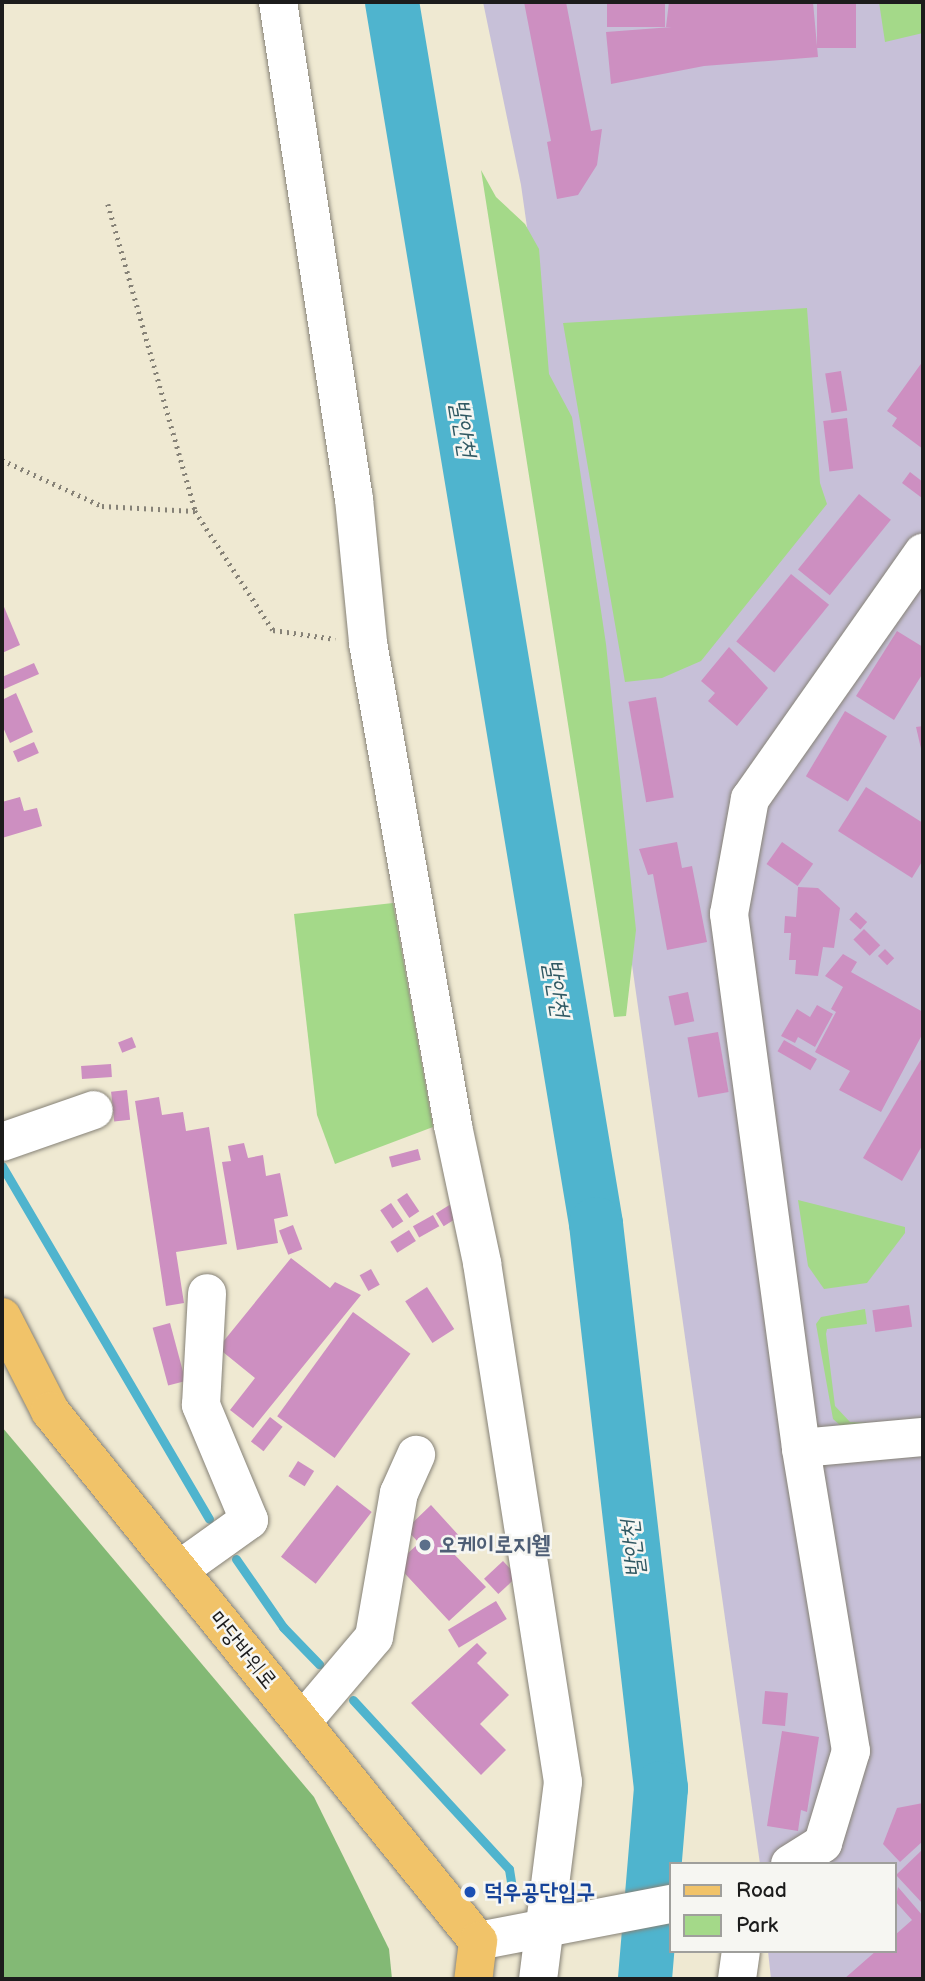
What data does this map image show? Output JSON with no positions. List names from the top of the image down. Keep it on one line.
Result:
{"streets":{"main road":["마당바위로"]},"water":["발안천"],"places":["오케이로지웰","덕우공단입구"],"legend":["Road","Park"]}
